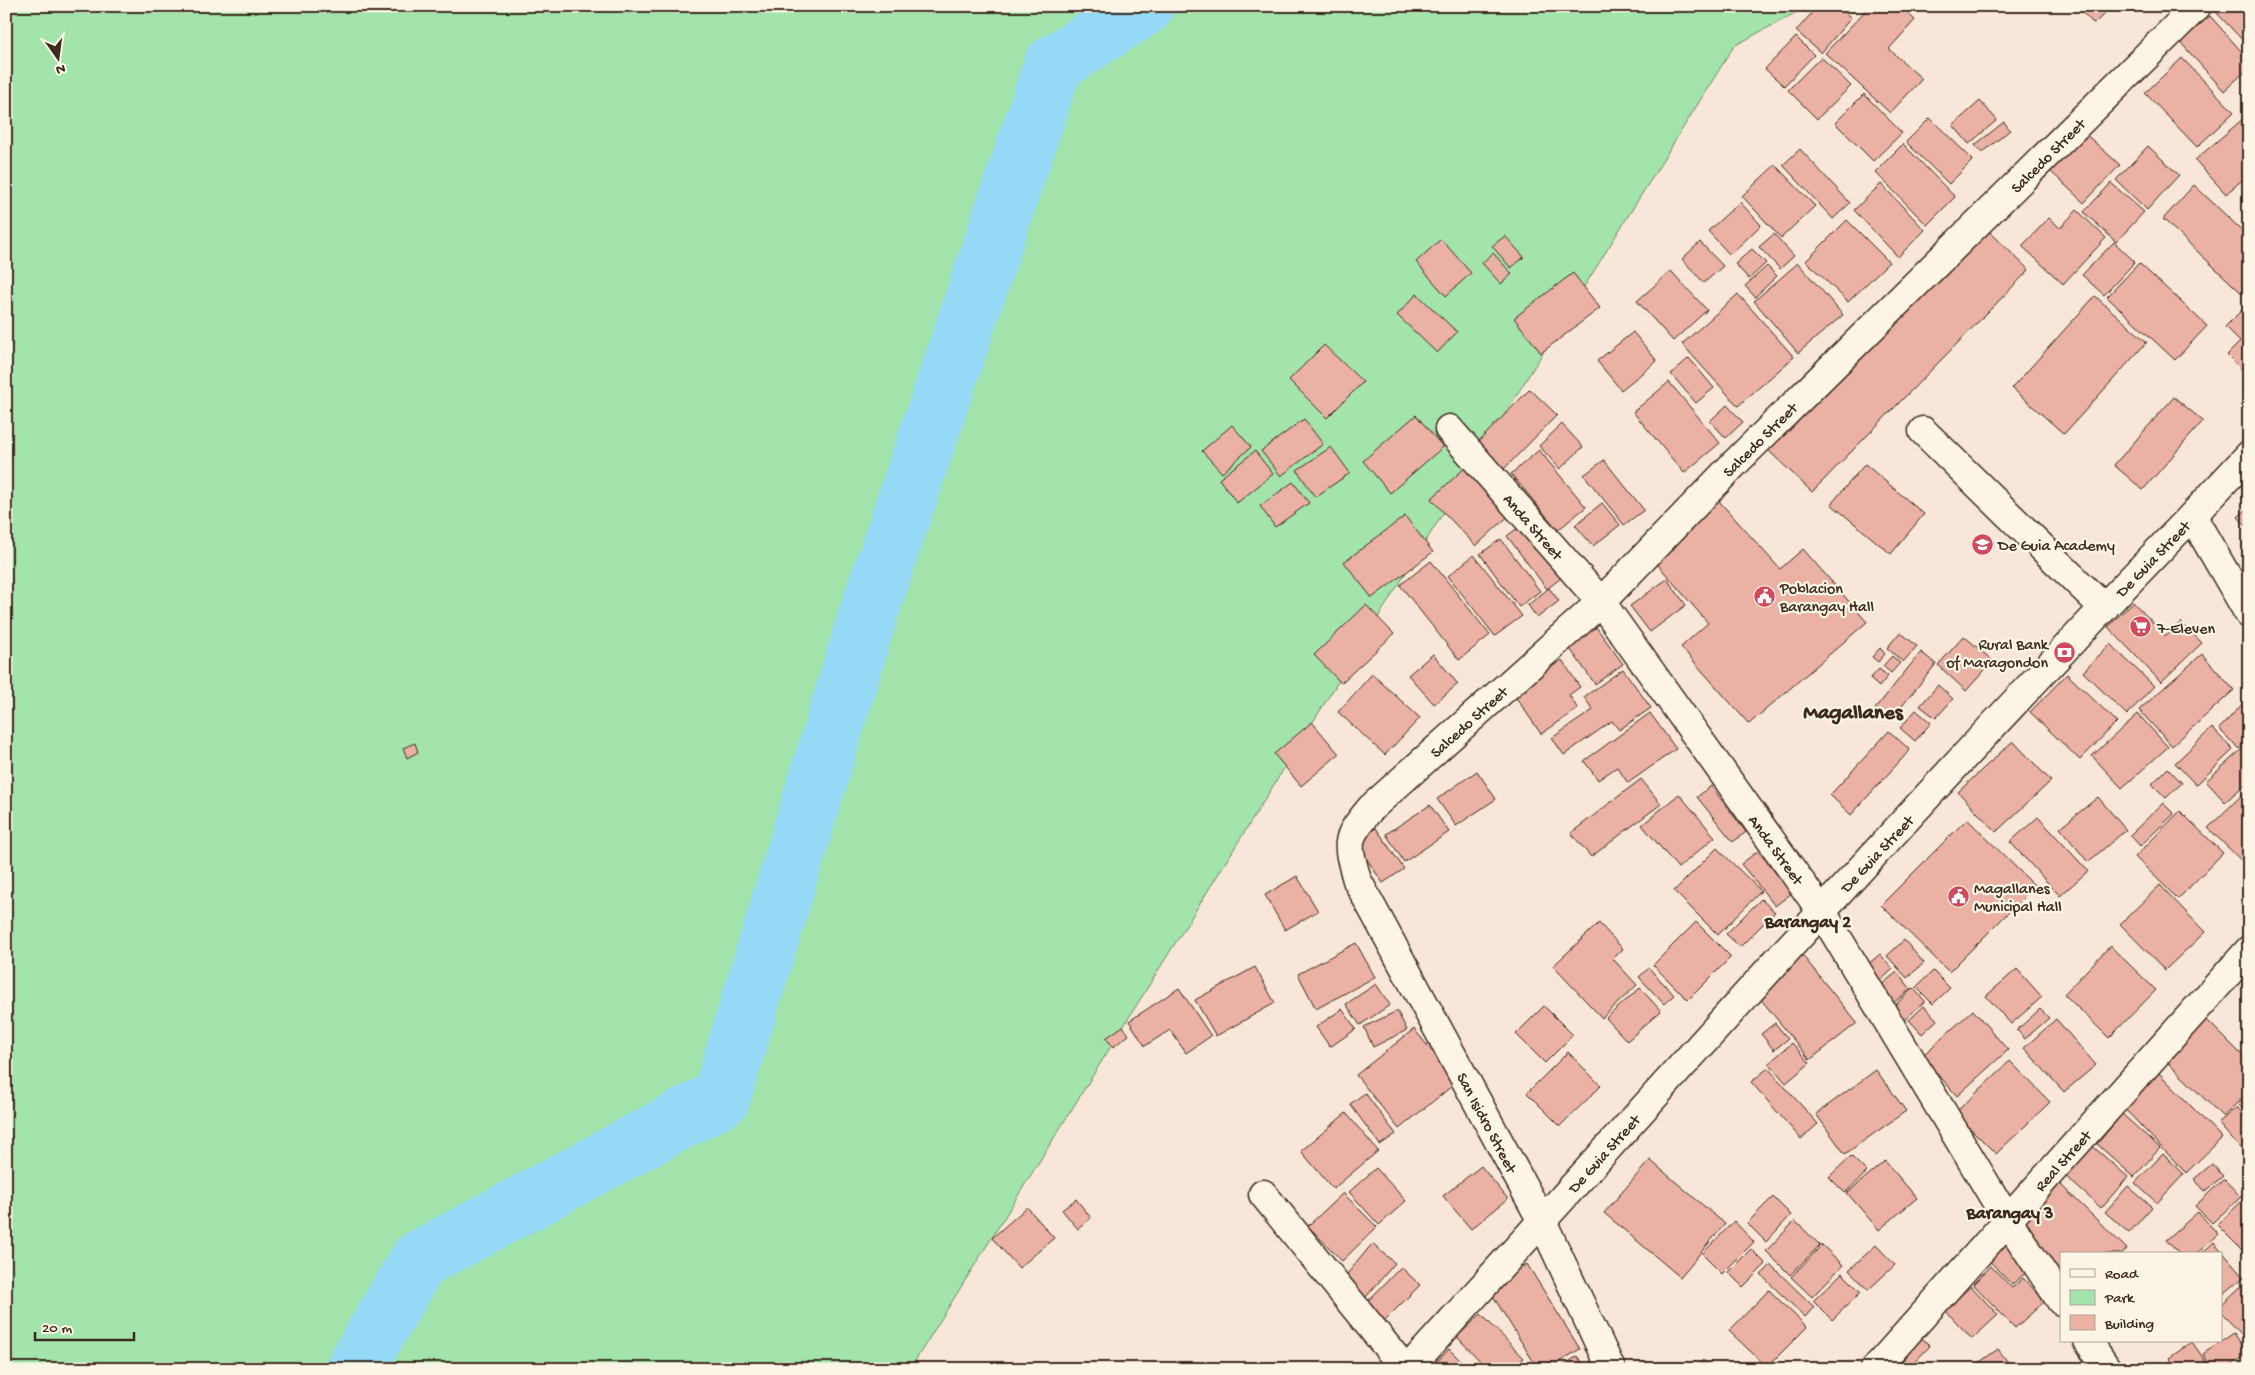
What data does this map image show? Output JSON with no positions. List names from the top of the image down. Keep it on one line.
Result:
{"streets":{"street":["Salcedo Street","Anda Street","De Guia Street","San Isidro Street","Real Street"]},"crossings":[["Salcedo Street","Anda Street"],["Salcedo Street","San Isidro Street"],["Anda Street","De Guia Street"],["Anda Street","Real Street"],["De Guia Street","San Isidro Street"]],"districts":["Magallanes","Barangay 2","Barangay 3"],"places":{"school or university":["De Guia Academy"],"public building":["Poblacion Barangay Hall","Magallanes Municipal Hall"],"supermarket":["7-Eleven"],"bank":["Rural Bank of Maragondon"]},"legend":["Road","Park","Building"],"scale_bar":"20 m","north":"bottom"}
